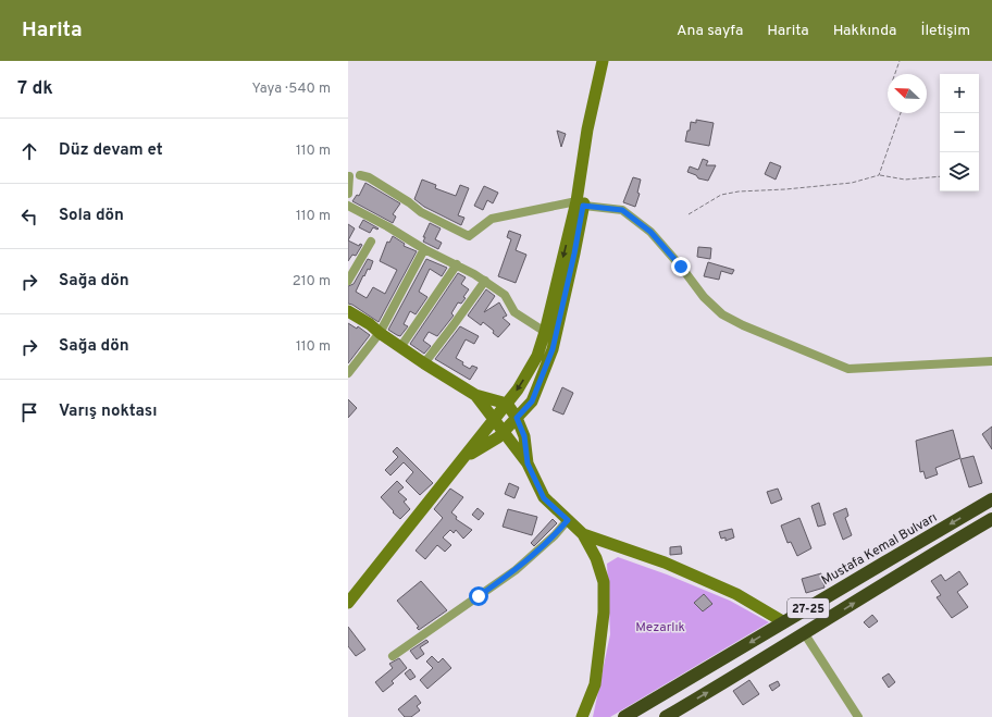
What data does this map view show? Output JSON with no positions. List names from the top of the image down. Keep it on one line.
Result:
{"streets":{"highway":["Mustafa Kemal Bulvarı","27-25"]},"parks":["Mezarlık"],"north":"top left","page":{"header":"Harita","nav":["Ana sayfa","Harita","Hakkında","İletişim"],"heading":["7 dk","Yaya · 540 m"],"map_buttons":["+","−"],"list":[["Düz devam et","110 m"],["Sola dön","110 m"],["Sağa dön","210 m"],["Sağa dön","110 m"],"Varış noktası"]}}
